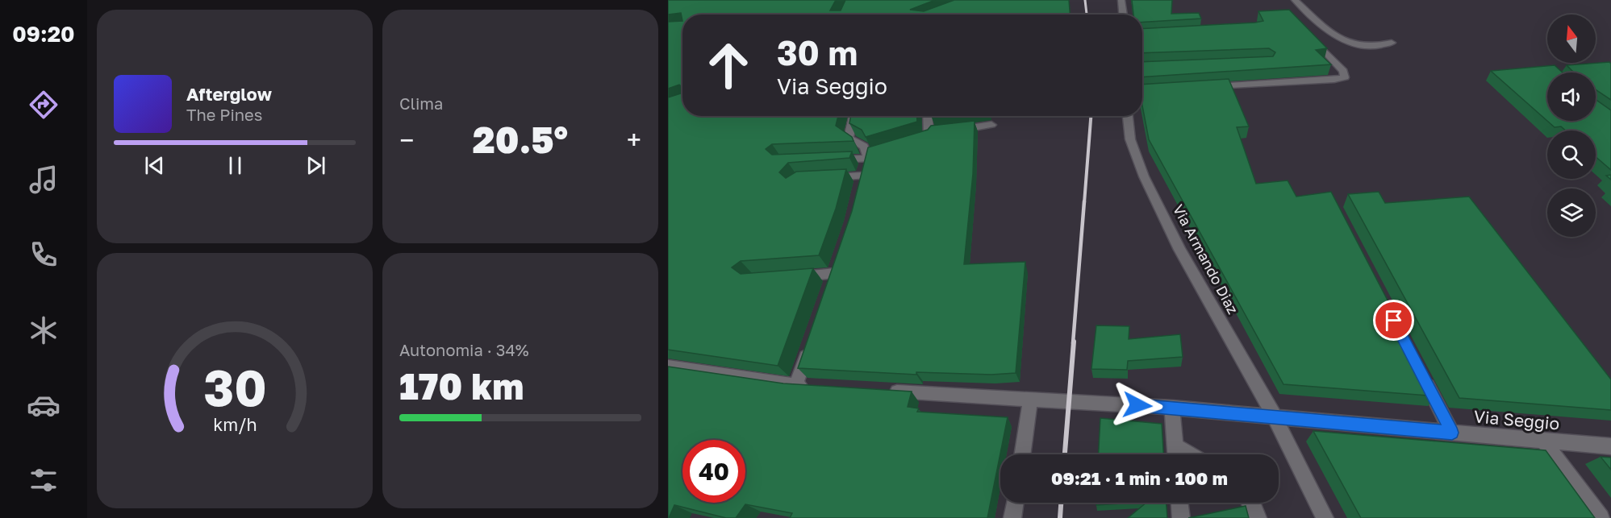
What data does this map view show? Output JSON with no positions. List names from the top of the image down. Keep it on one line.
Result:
{"streets":{"street":["Via Armando Diaz","Via Seggio"]},"crossings":[["Via Armando Diaz","Via Seggio"]],"north":"top","page":{"tabs":"09:20","tile":["Clima",["Autonomia · 34%","170 km"]],"turn":["30 m","Via Seggio"],"song":["Afterglow","The Pines"],"heat":["−","20.5°","+"],"limit":"40","trip":"09:21 · 1 min · 100 m","gauge":["30","km/h"]}}
